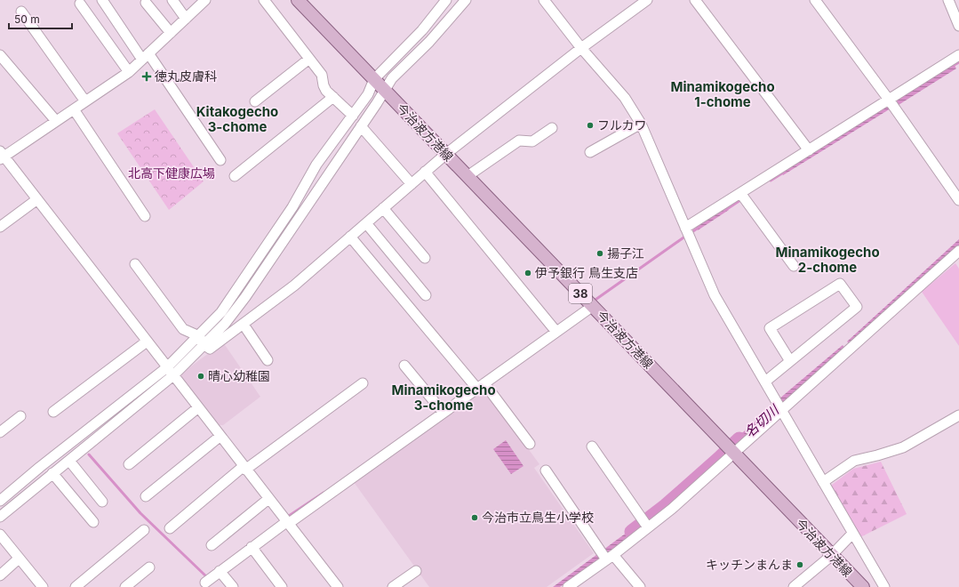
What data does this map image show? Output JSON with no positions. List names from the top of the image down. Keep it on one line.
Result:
{"streets":{"main road":["今治波方港線","38"]},"districts":["Minamikogecho 1-chome","Kitakogecho 3-chome","Minamikogecho 2-chome","Minamikogecho 3-chome"],"water":["名切川"],"parks":["北高下健康広場"],"places":{"health":["徳丸皮膚科"],"other":["フルカワ","揚子江","伊予銀行 鳥生支店","晴心幼稚園","今治市立鳥生小学校","キッチンまんま"]},"scale_bar":"50 m"}
